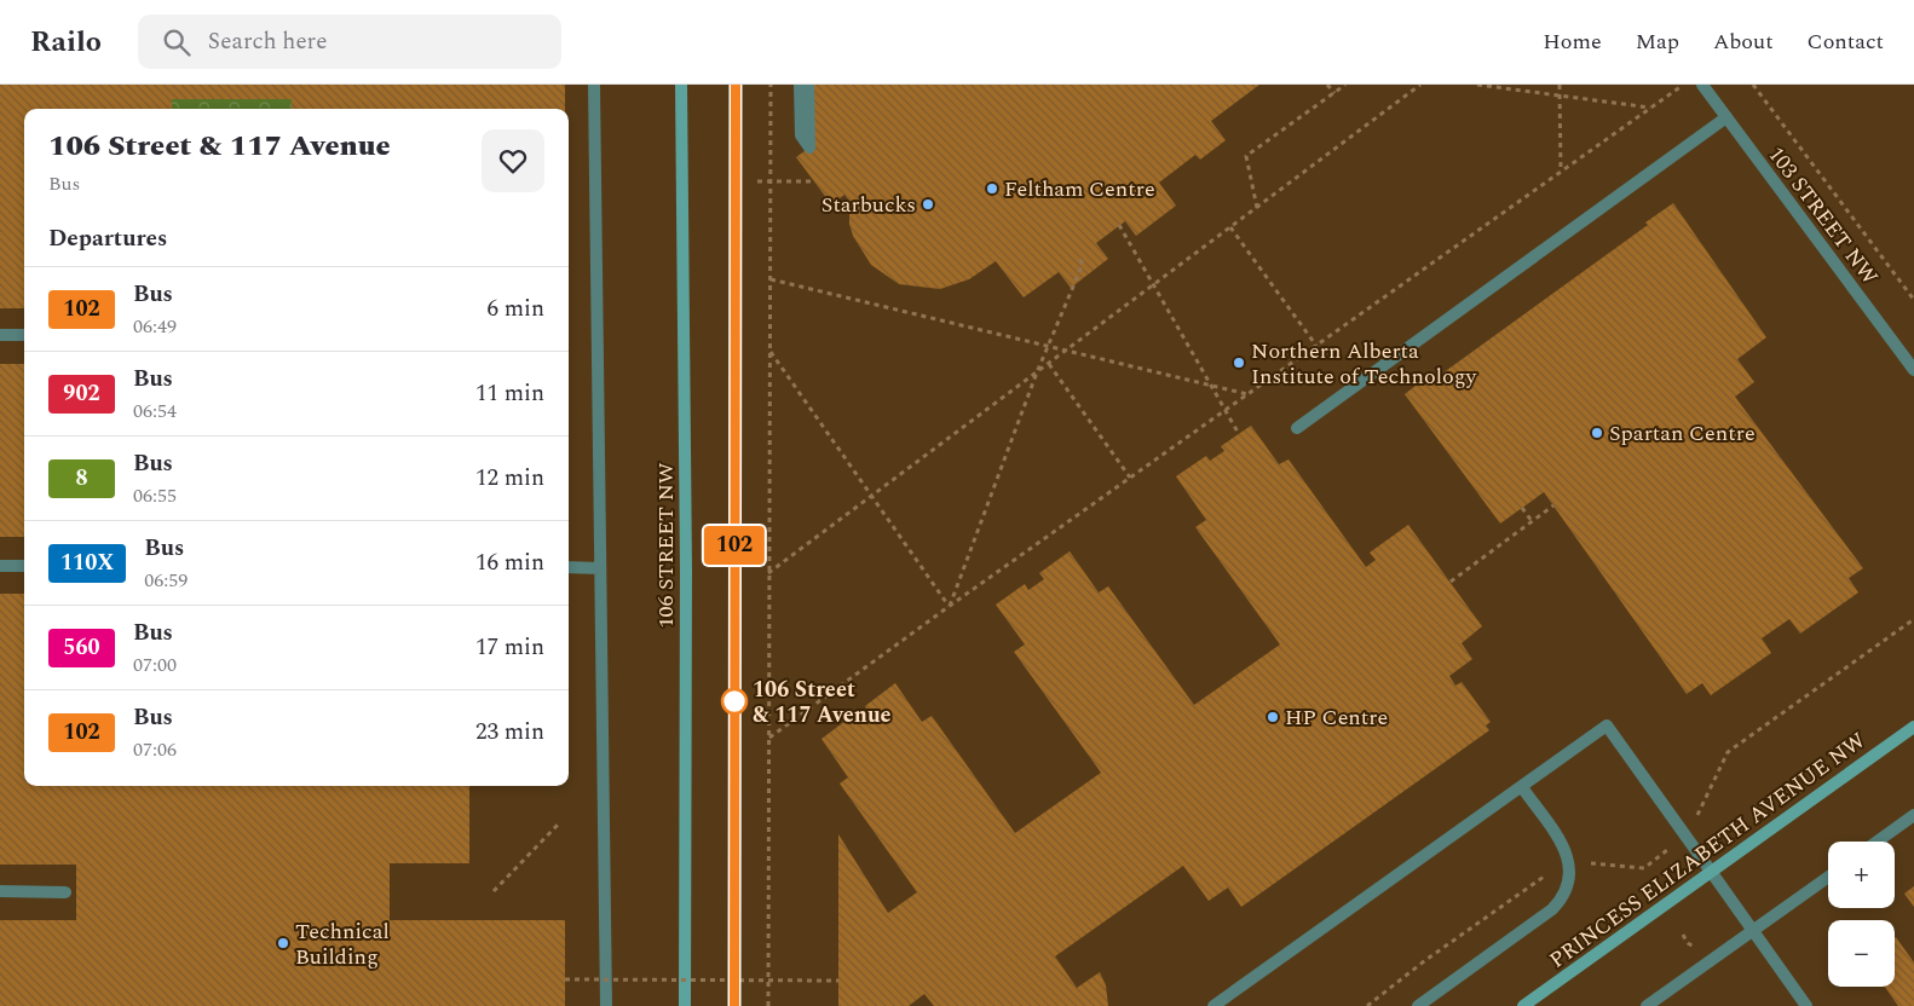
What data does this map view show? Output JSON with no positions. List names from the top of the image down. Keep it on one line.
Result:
{"streets":{"main road":["106 STREET NW","PRINCESS ELIZABETH AVENUE NW"],"street":["103 STREET NW"]},"places":["Feltham Centre","Starbucks","Northern Alberta Institute of Technology","Spartan Centre","106 Street & 117 Avenue","HP Centre","Technical Building"],"lines":["bus line 102"],"page":{"header":"Railo","search":"Search here","nav":["Home","Map","About","Contact"],"on_map":"102","heading":[["106 Street & 117 Avenue","Bus"],"Departures"],"list":[{"mark":"102","name":"Bus","note":"06:49","value":"6 min"},{"mark":"902","name":"Bus","note":"06:54","value":"11 min"},{"mark":"8","name":"Bus","note":"06:55","value":"12 min"},{"mark":"110X","name":"Bus","note":"06:59","value":"16 min"},{"mark":"560","name":"Bus","note":"07:00","value":"17 min"},{"mark":"102","name":"Bus","note":"07:06","value":"23 min"}],"map_buttons":["+","−"]}}
